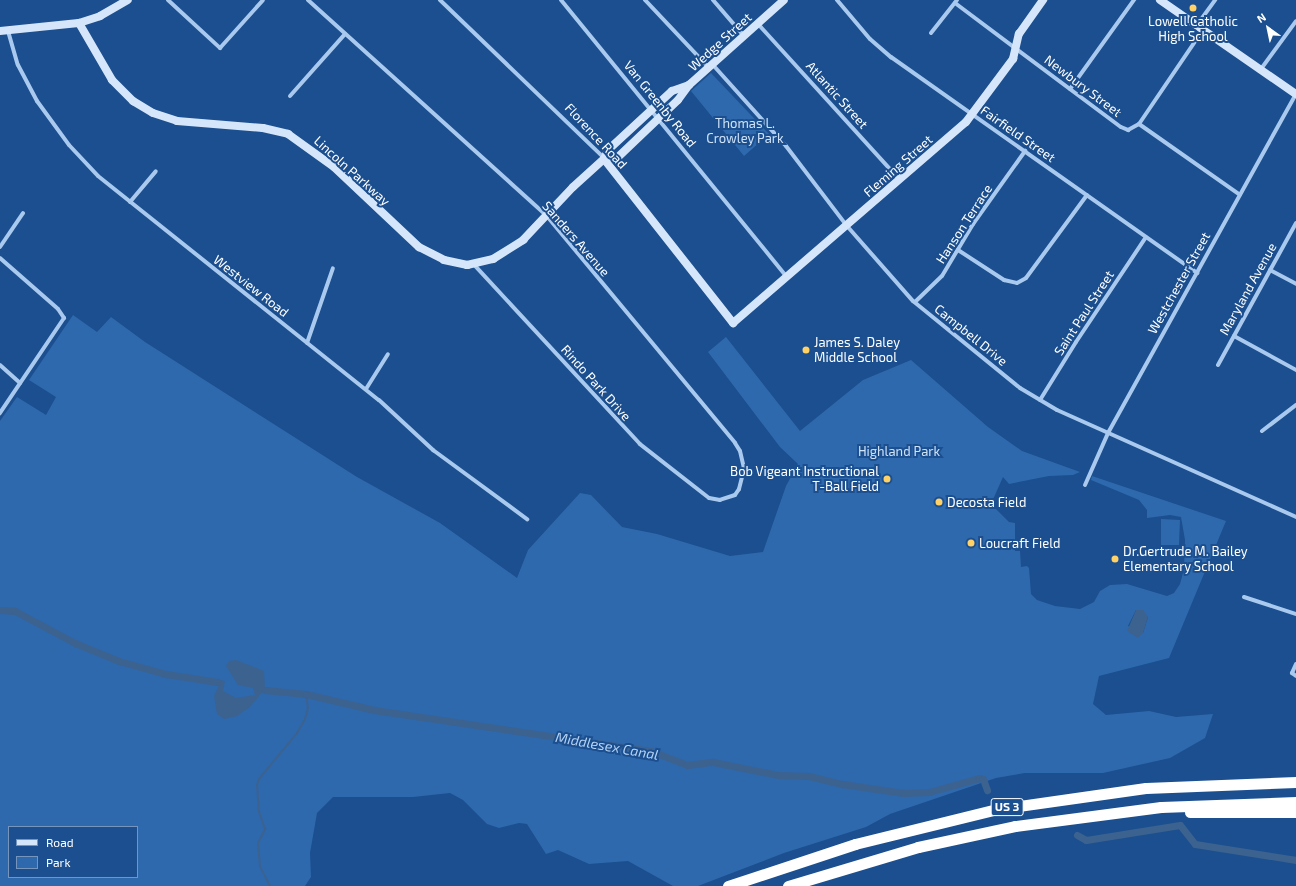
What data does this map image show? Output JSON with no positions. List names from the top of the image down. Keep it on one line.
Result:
{"streets":{"highway":["US 3"],"street":["Wedge Street","Newbury Street","Atlantic Street","Van Greenby Road","Fairfield Street","Florence Road","Fleming Street","Lincoln Parkway","Hanson Terrace","Sanders Avenue","Westchester Street","Westview Road","Maryland Avenue","Saint Paul Street","Campbell Drive","Rindo Park Drive"]},"crossings":[["Wedge Street","Atlantic Street"],["Wedge Street","Van Greenby Road"],["Wedge Street","Lincoln Parkway"],["Wedge Street","Campbell Drive"],["Newbury Street","Fleming Street"],["Atlantic Street","Fleming Street"],["Van Greenby Road","Fleming Street"],["Van Greenby Road","Lincoln Parkway"],["Fairfield Street","Fleming Street"],["Fairfield Street","Hanson Terrace"],["Fairfield Street","Westchester Street"],["Fairfield Street","Saint Paul Street"],["Florence Road","Fleming Street"],["Florence Road","Lincoln Parkway"],["Fleming Street","Campbell Drive"],["Lincoln Parkway","Sanders Avenue"],["Lincoln Parkway","Rindo Park Drive"],["Hanson Terrace","Campbell Drive"],["Sanders Avenue","Rindo Park Drive"],["Westchester Street","Campbell Drive"],["Saint Paul Street","Campbell Drive"]],"water":["Middlesex Canal"],"parks":["Thomas L. Crowley Park","Highland Park"],"places":["Lowell Catholic High School","James S. Daley Middle School","Bob Vigeant Instructional T-Ball Field","Decosta Field","Loucraft Field","Dr.Gertrude M. Bailey Elementary School"],"legend":["Road","Park"],"north":"top left"}
